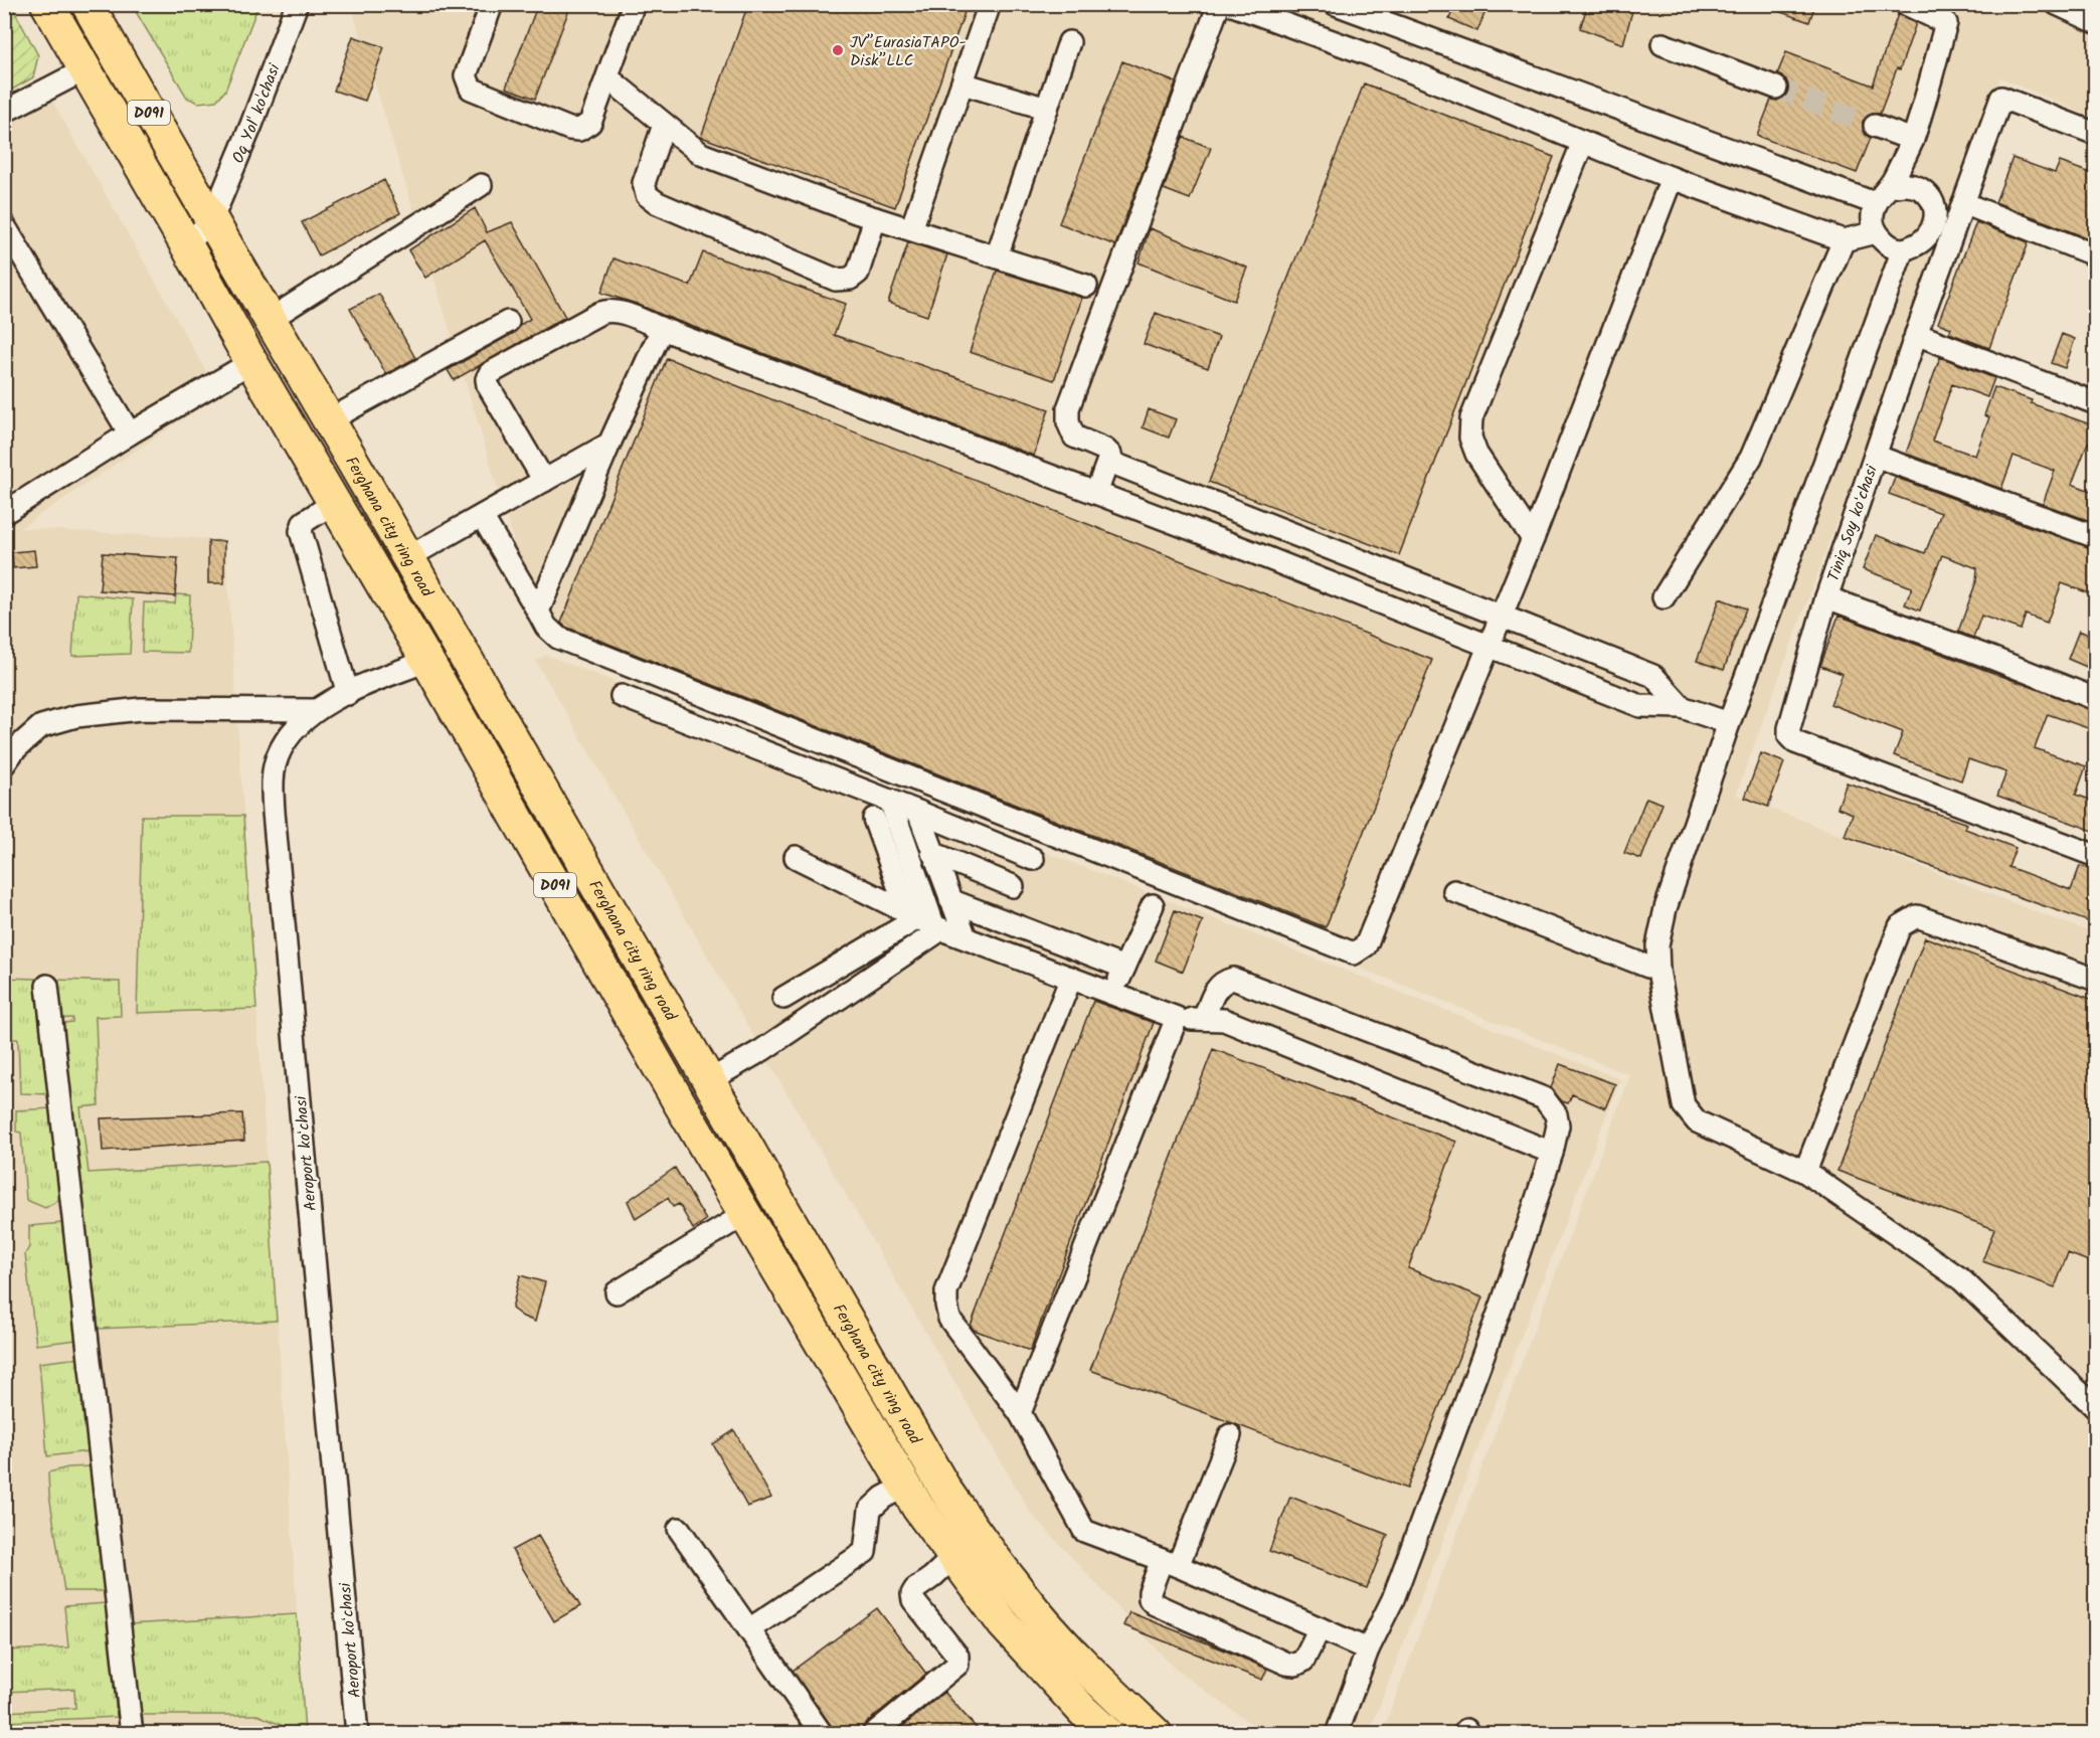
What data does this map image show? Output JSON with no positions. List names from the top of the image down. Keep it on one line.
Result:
{"streets":{"highway":["D091","Ferghana city ring road"],"street":["Oq Yol' ko'chasi","Tiniq Soy koʻchasi","Aeroport koʻchasi"]},"crossings":[["Oq Yol' ko'chasi","Ferghana city ring road"],["Ferghana city ring road","Aeroport koʻchasi"]],"places":["JV”EurasiaTAPO- Disk”LLC"]}
